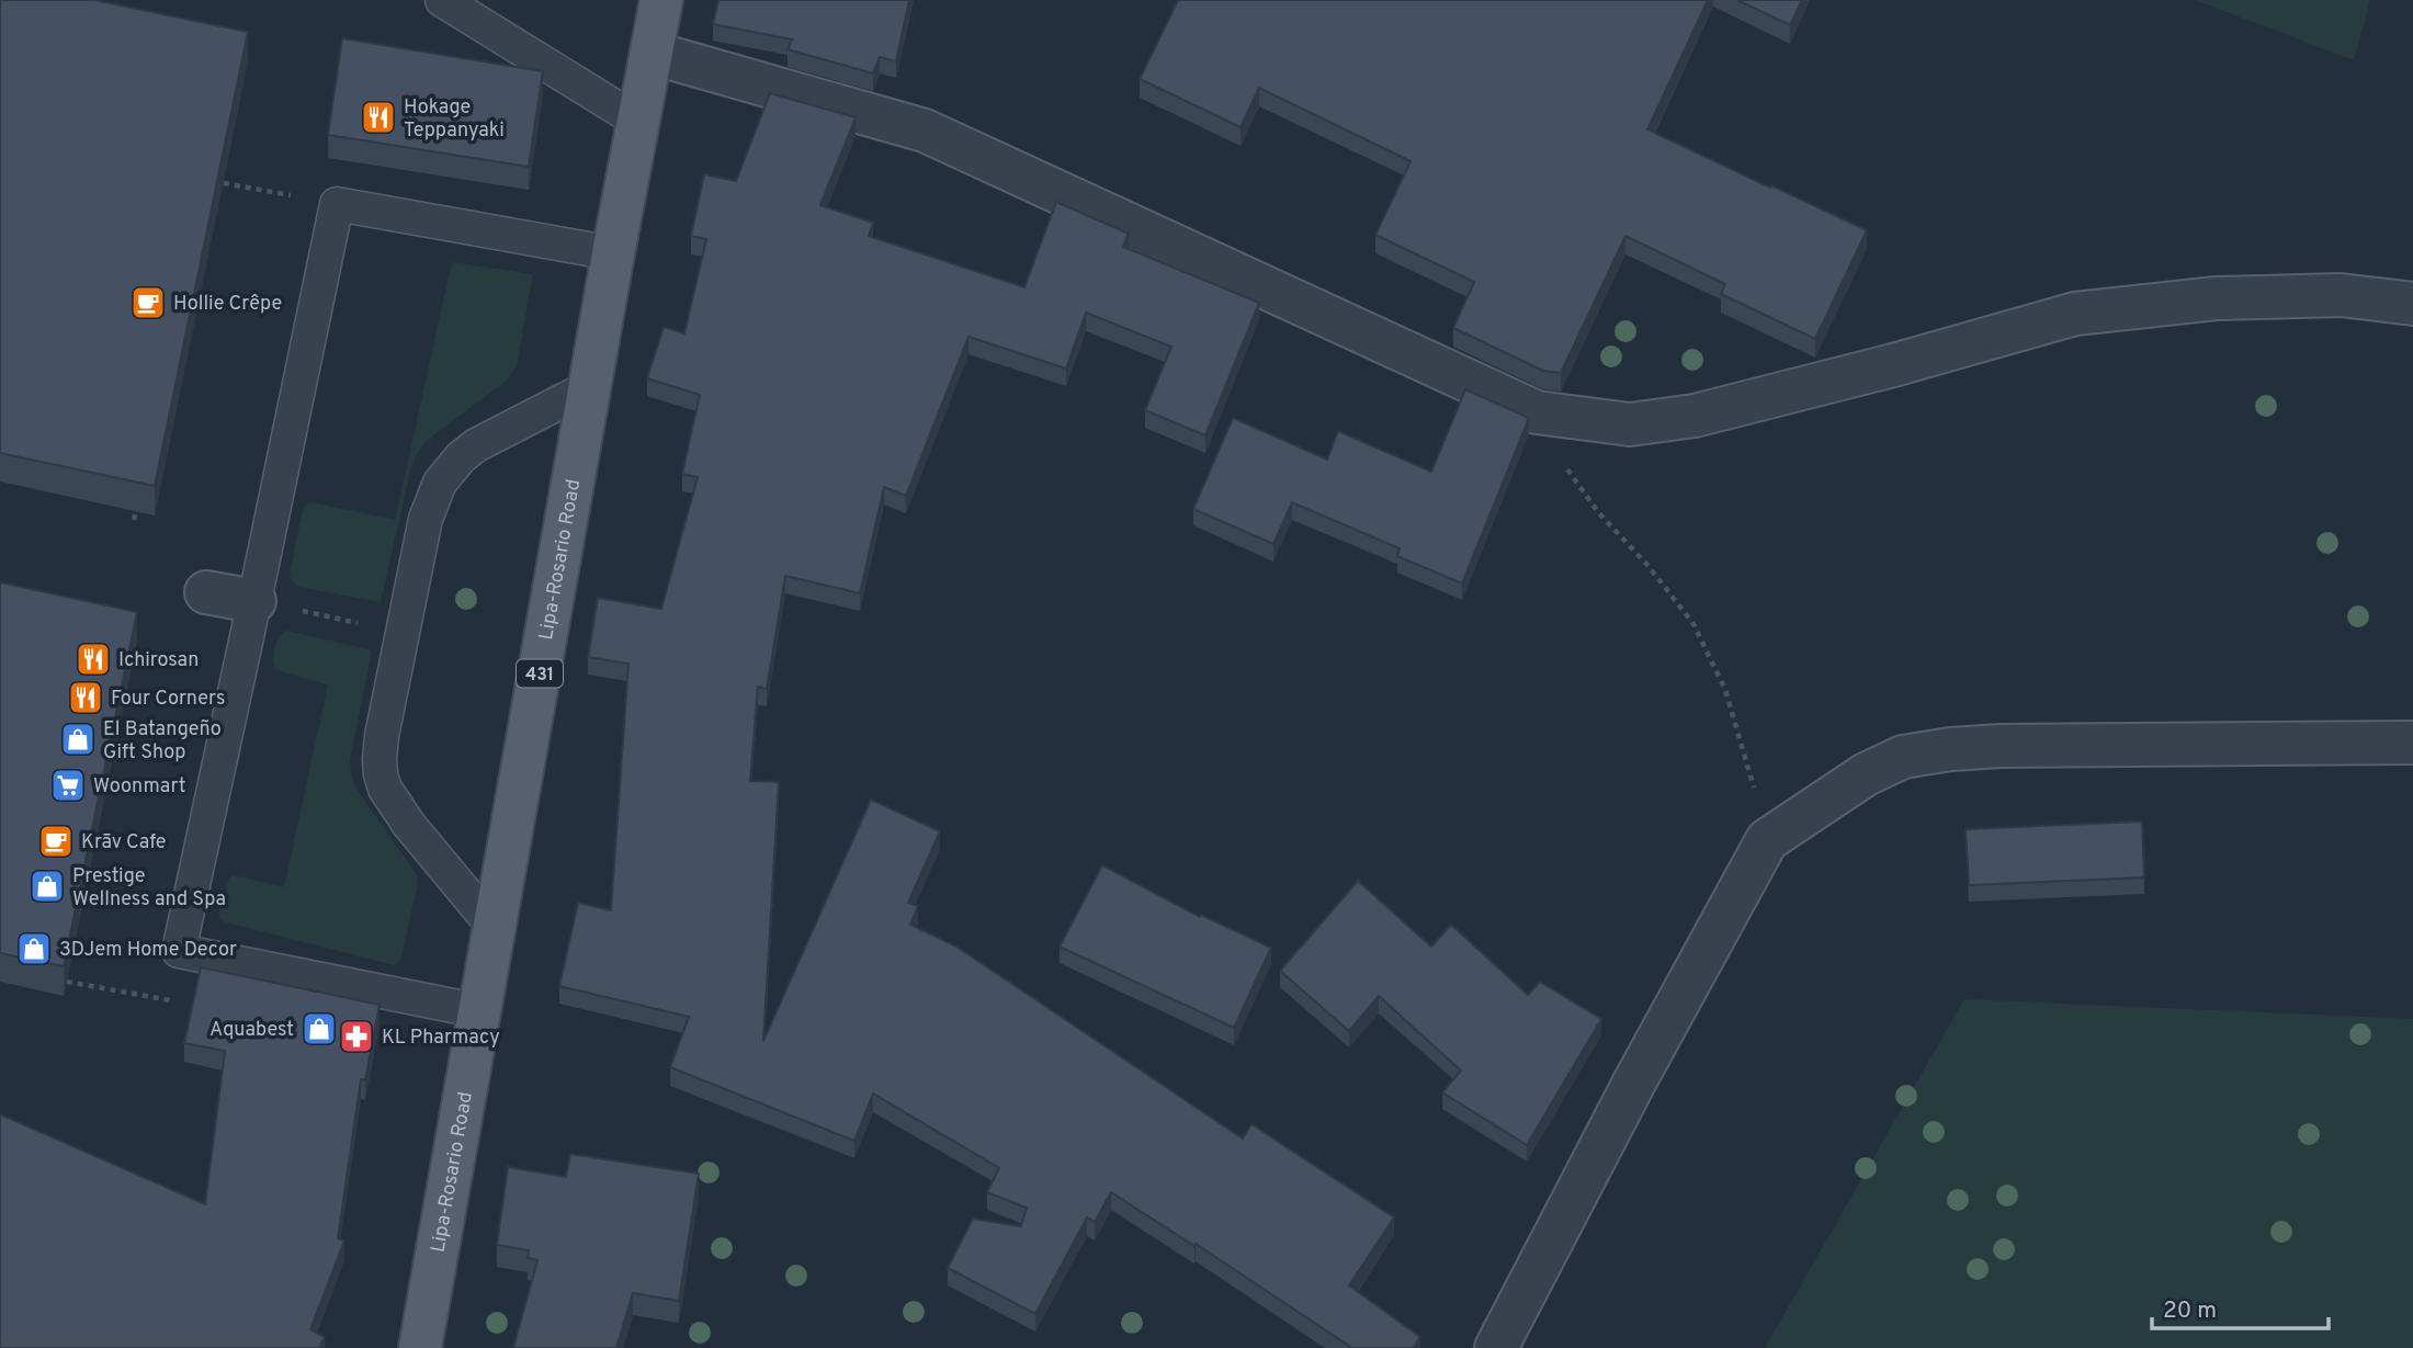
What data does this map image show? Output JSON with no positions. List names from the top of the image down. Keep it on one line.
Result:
{"streets":{"main road":["Lipa-Rosario Road","431"]},"places":{"restaurant":["Hokage Teppanyaki","Ichirosan","Four Corners"],"cafe":["Hollie Crêpe","Krāv Cafe"],"shop":["El Batangeño Gift Shop","Prestige Wellness and Spa","3DJem Home Decor","Aquabest"],"supermarket":["Woonmart"],"pharmacy":["KL Pharmacy"]},"scale_bar":"20 m"}
